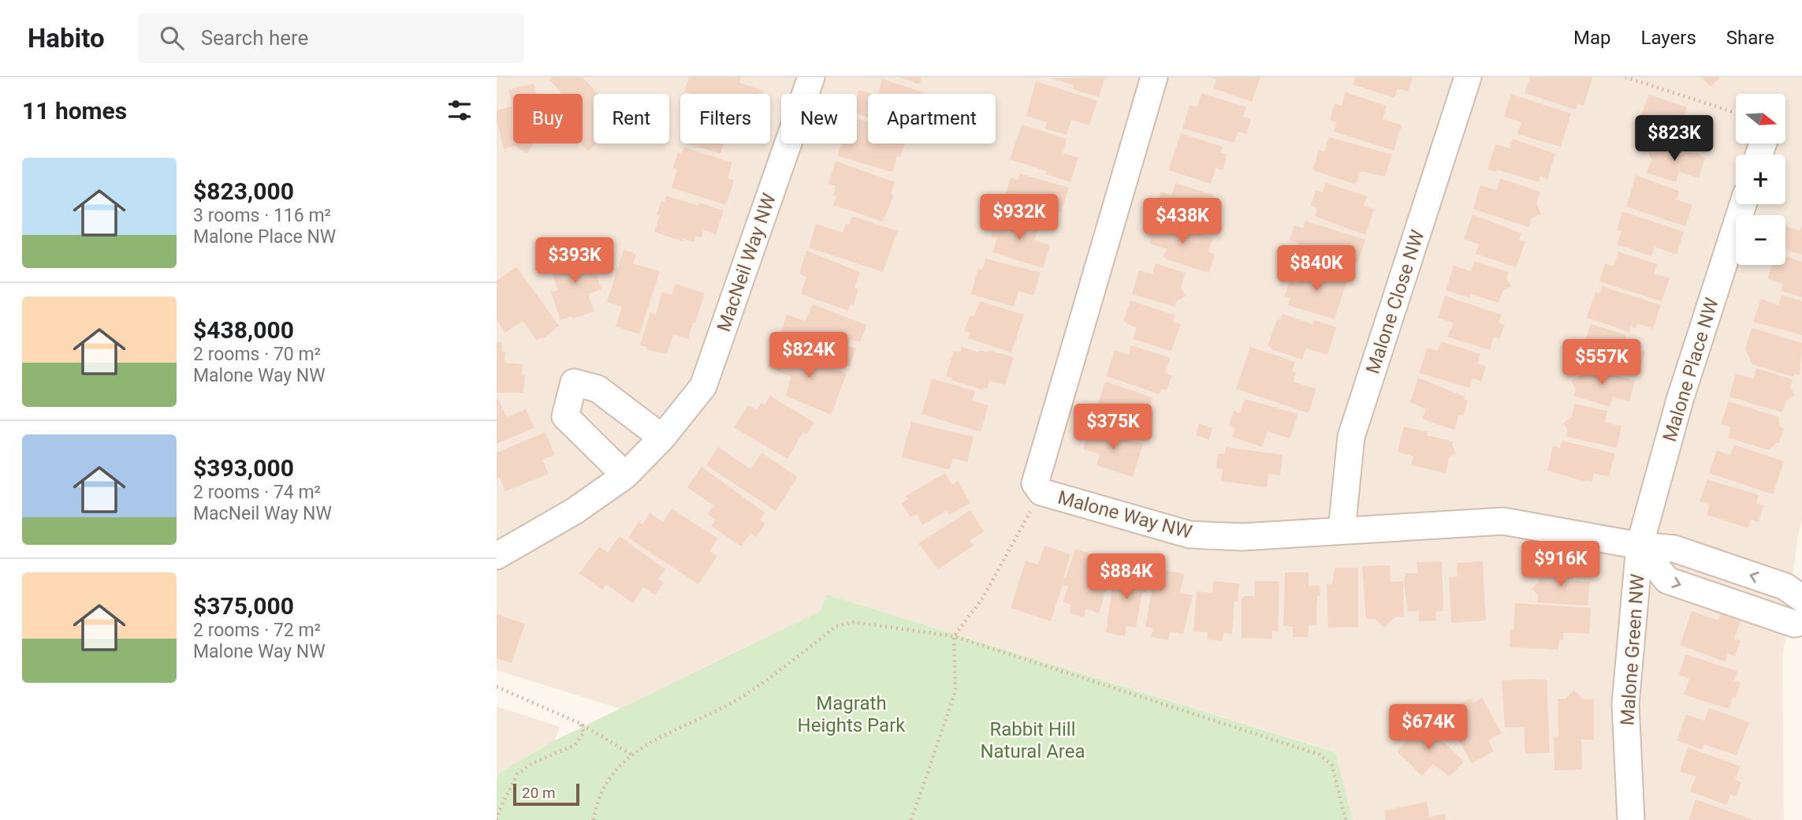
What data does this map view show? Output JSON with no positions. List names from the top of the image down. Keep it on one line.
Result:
{"streets":{"street":["MacNeil Way NW","Malone Close NW","Malone Place NW","Malone Way NW","Malone Green NW"]},"crossings":[["Malone Close NW","Malone Way NW"],["Malone Place NW","Malone Way NW"],["Malone Place NW","Malone Green NW"],["Malone Way NW","Malone Green NW"]],"parks":["Magrath Heights Park","Rabbit Hill Natural Area"],"scale_bar":"20 m","north":"right","page":{"header":"Habito","search":"Search here","nav":["Map","Layers","Share"],"heading":"11 homes","map_buttons":["+","−"],"chip":["Buy","Rent","Filters","New","Apartment"],"price":["$823K","$932K","$438K","$393K","$840K","$824K","$557K","$375K","$916K","$884K","$674K"],"list":[{"name":"$823,000","note":"3 rooms · 116 m² · Malone Place NW"},{"name":"$438,000","note":"2 rooms · 70 m² · Malone Way NW"},{"name":"$393,000","note":"2 rooms · 74 m² · MacNeil Way NW"},{"name":"$375,000","note":"2 rooms · 72 m² · Malone Way NW"}],"scale":"20 m"}}
